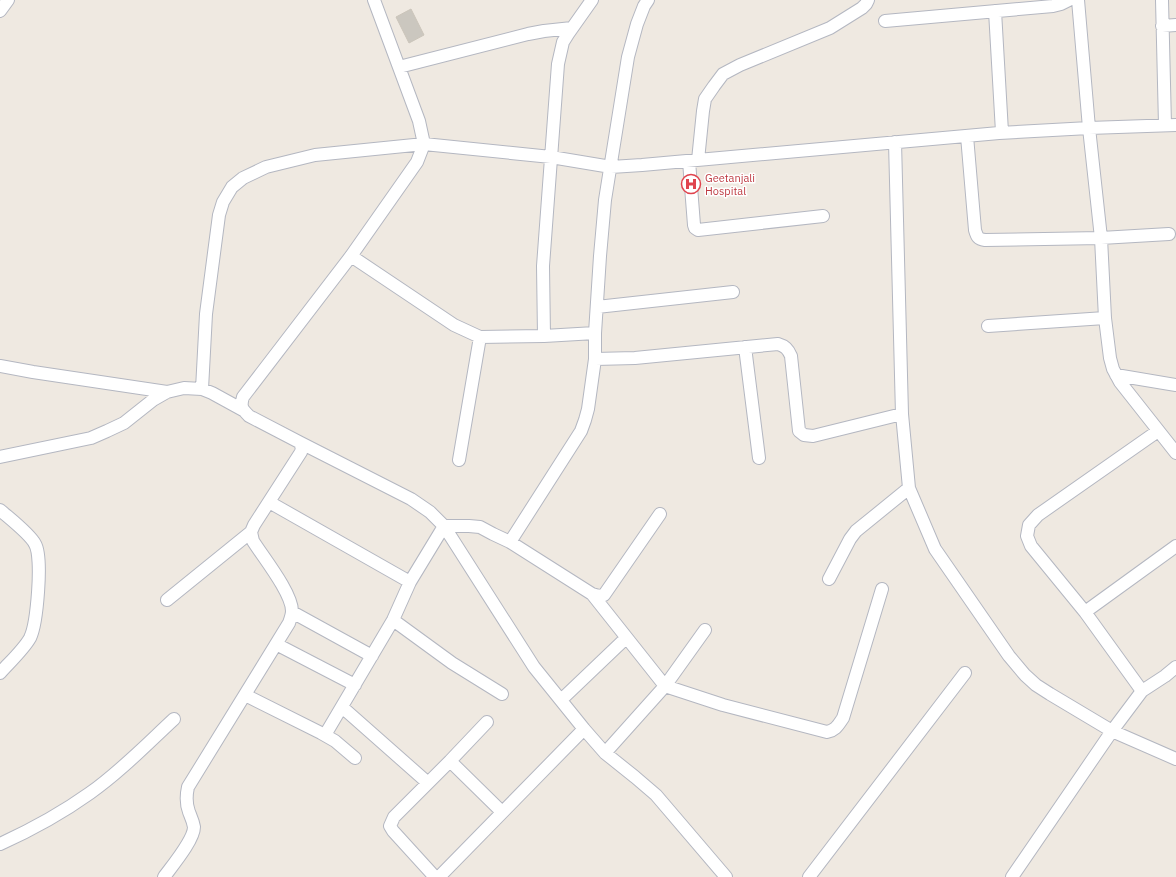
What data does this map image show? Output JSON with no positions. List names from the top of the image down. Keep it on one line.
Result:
{"places":{"hospital":["Geetanjali Hospital"]}}
